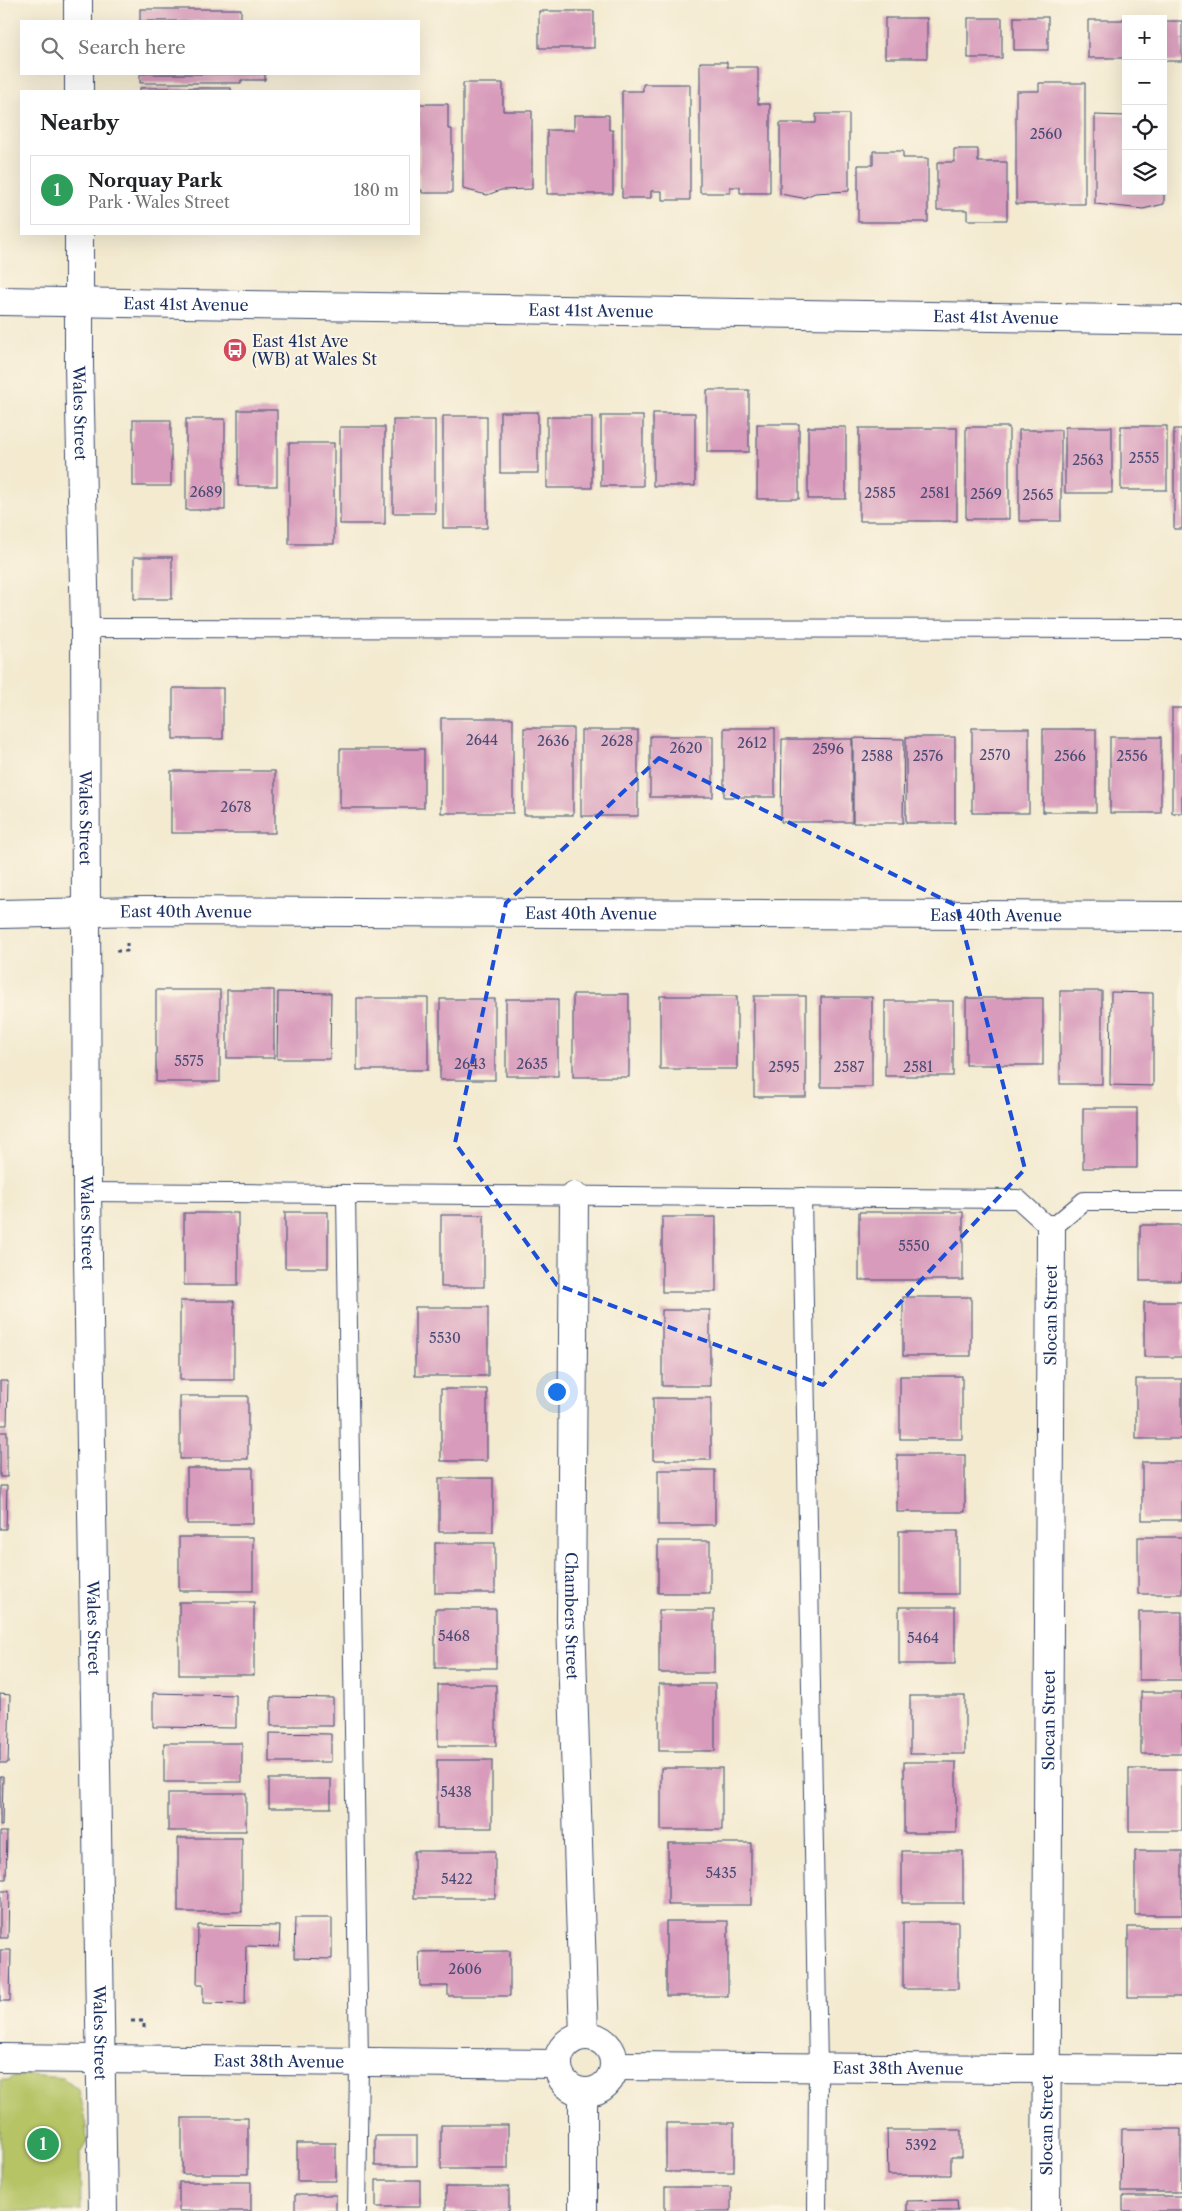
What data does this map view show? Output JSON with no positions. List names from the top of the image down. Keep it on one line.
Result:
{"streets":{"street":["East 41st Avenue","Wales Street","East 40th Avenue","Slocan Street","Chambers Street","East 38th Avenue"]},"crossings":[["East 41st Avenue","Wales Street"],["Wales Street","East 40th Avenue"],["Wales Street","East 38th Avenue"],["Slocan Street","East 38th Avenue"],["Chambers Street","East 38th Avenue"]],"places":{"bus stop":["East 41st Ave (WB) at Wales St"]},"house_numbers":["2560","2555","2563","2689","2585","2581","2569","2565","2644","2636","2628","2612","2620","2596","2570","2588","2576","2566","2556","2678","5575","2643","2635","2595","2587","2581","5550","5530","5468","5464","5438","5435","5422","2606","5392"],"page":{"map_buttons":["+","−"],"search":"Search here","heading":"Nearby","list":[{"mark":"1","name":"Norquay Park","note":"Park · Wales Street","value":"180 m"}],"pins":"1"}}
